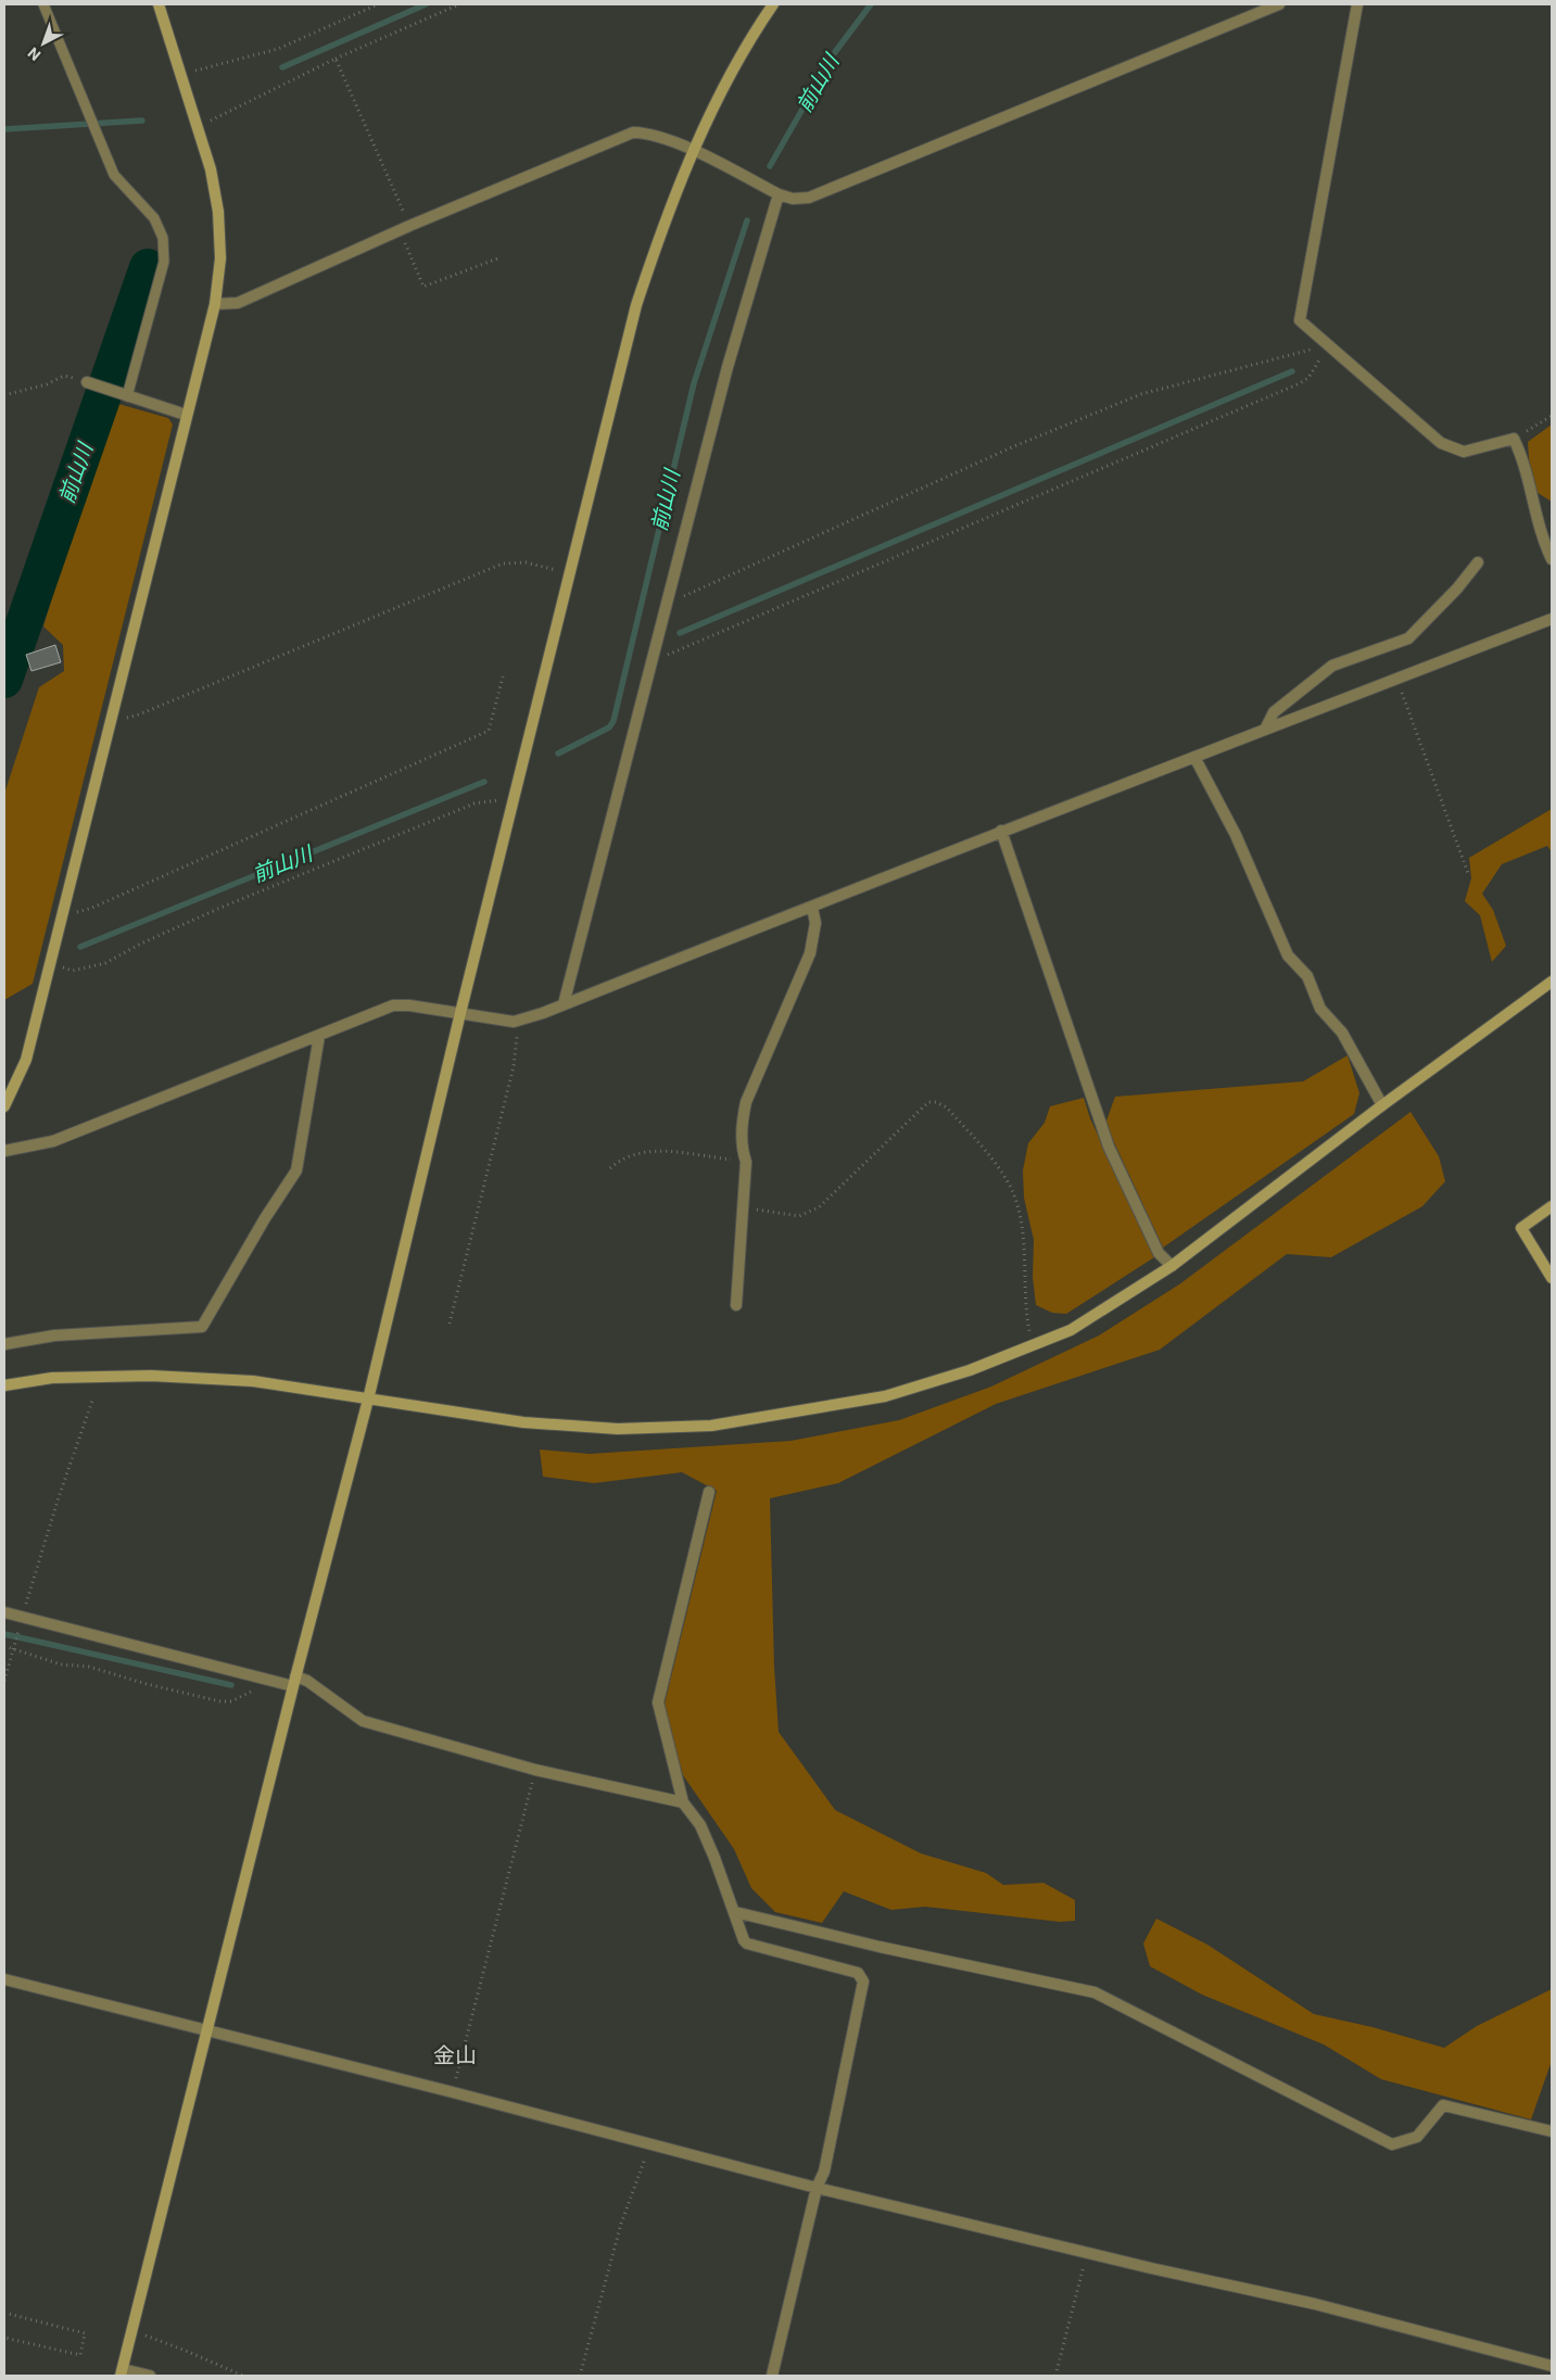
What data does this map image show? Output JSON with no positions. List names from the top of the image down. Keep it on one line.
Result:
{"districts":["金山"],"water":["前山川"],"north":"bottom left"}
